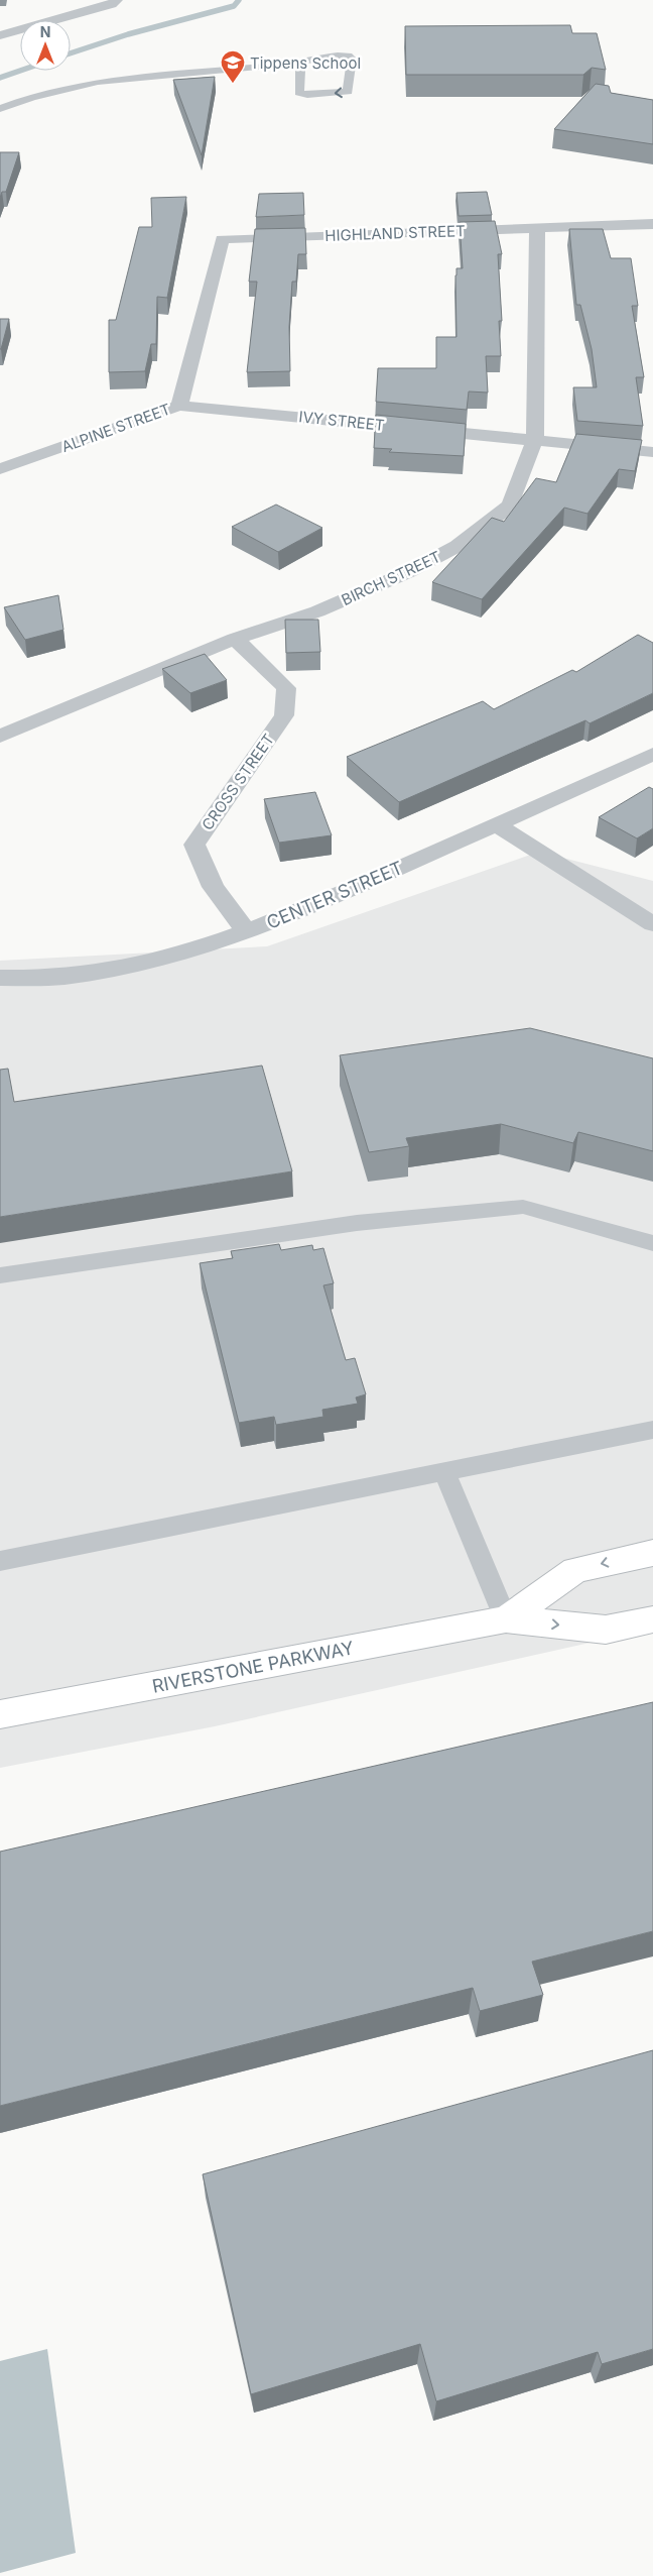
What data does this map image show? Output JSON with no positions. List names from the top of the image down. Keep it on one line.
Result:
{"streets":{"main road":["RIVERSTONE PARKWAY"],"street":["HIGHLAND STREET","IVY STREET","ALPINE STREET","BIRCH STREET","CROSS STREET","CENTER STREET"]},"crossings":[["HIGHLAND STREET","ALPINE STREET"],["HIGHLAND STREET","BIRCH STREET"],["IVY STREET","ALPINE STREET"],["IVY STREET","BIRCH STREET"],["BIRCH STREET","CROSS STREET"],["CROSS STREET","CENTER STREET"]],"places":{"school or university":["Tippens School"]},"north":"top"}
